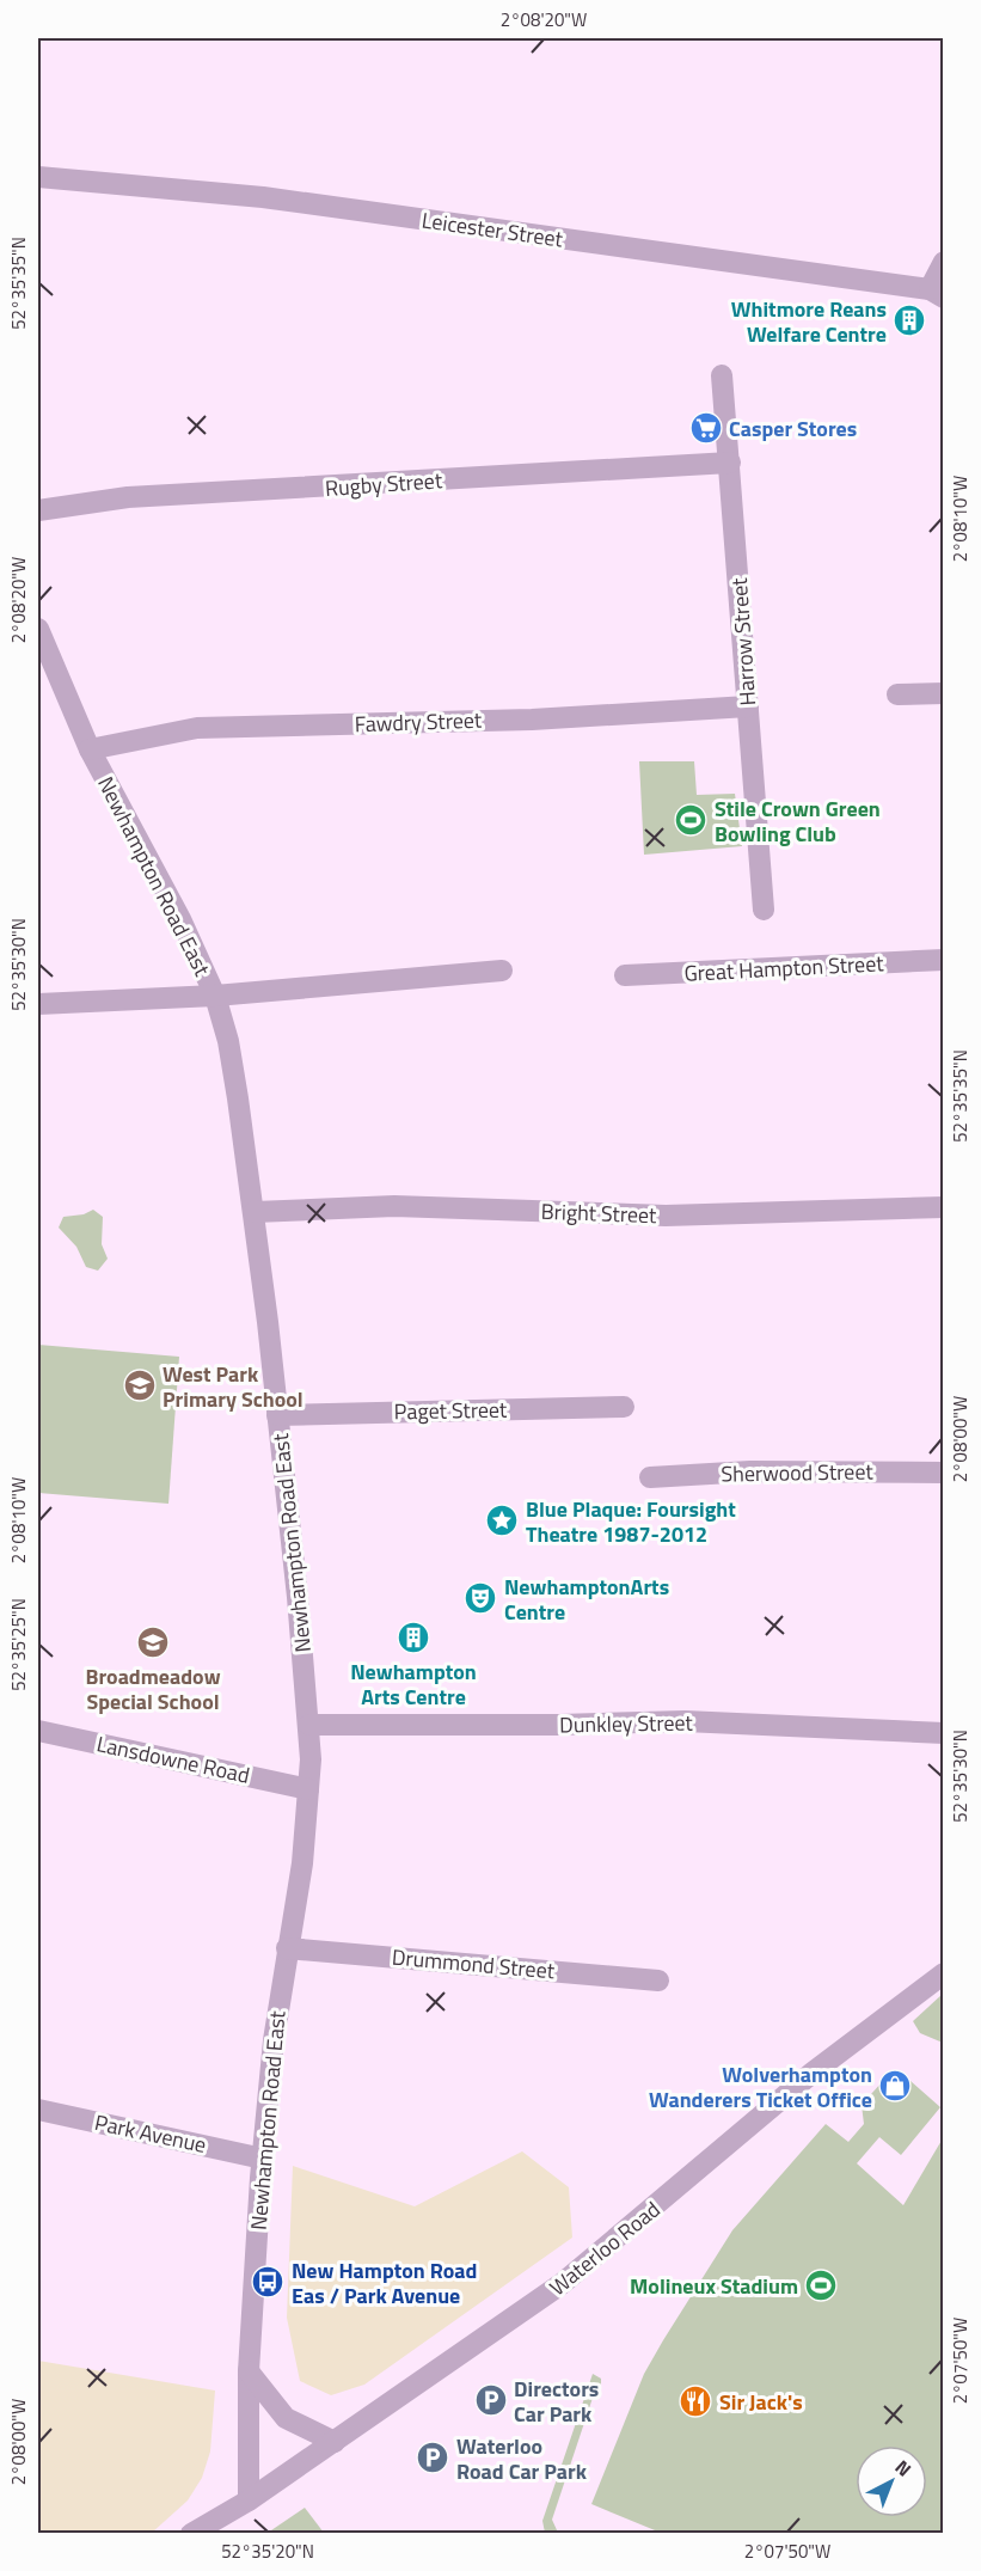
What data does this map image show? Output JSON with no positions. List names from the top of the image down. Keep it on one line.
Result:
{"streets":{"street":["Leicester Street","Rugby Street","Harrow Street","Fawdry Street","Newhampton Road East","Great Hampton Street","Bright Street","Paget Street","Sherwood Street","Dunkley Street","Lansdowne Road","Drummond Street","Park Avenue","Waterloo Road"]},"crossings":[["Rugby Street","Harrow Street"],["Harrow Street","Fawdry Street"],["Fawdry Street","Newhampton Road East"],["Newhampton Road East","Bright Street"],["Newhampton Road East","Paget Street"],["Newhampton Road East","Dunkley Street"],["Newhampton Road East","Lansdowne Road"],["Newhampton Road East","Drummond Street"],["Newhampton Road East","Park Avenue"],["Newhampton Road East","Waterloo Road"]],"places":{"building":["Whitmore Reans Welfare Centre","Newhampton Arts Centre"],"supermarket":["Casper Stores"],"sports":["Stile Crown Green Bowling Club","Molineux Stadium"],"school or university":["West Park Primary School","Broadmeadow Special School"],"place":["Blue Plaque: Foursight Theatre 1987-2012"],"theatre":["NewhamptonArts Centre"],"shop":["Wolverhampton Wanderers Ticket Office"],"bus stop":["New Hampton Road Eas / Park Avenue"],"parking":["Directors Car Park","Waterloo Road Car Park"],"restaurant":["Sir Jack's"]},"north":"top right","coordinates":["2°08'20\"W","52°35'35\"N","2°08'10\"W","52°35'30\"N","2°08'00\"W","52°35'25\"N","2°07'50\"W","52°35'20\"N"]}
